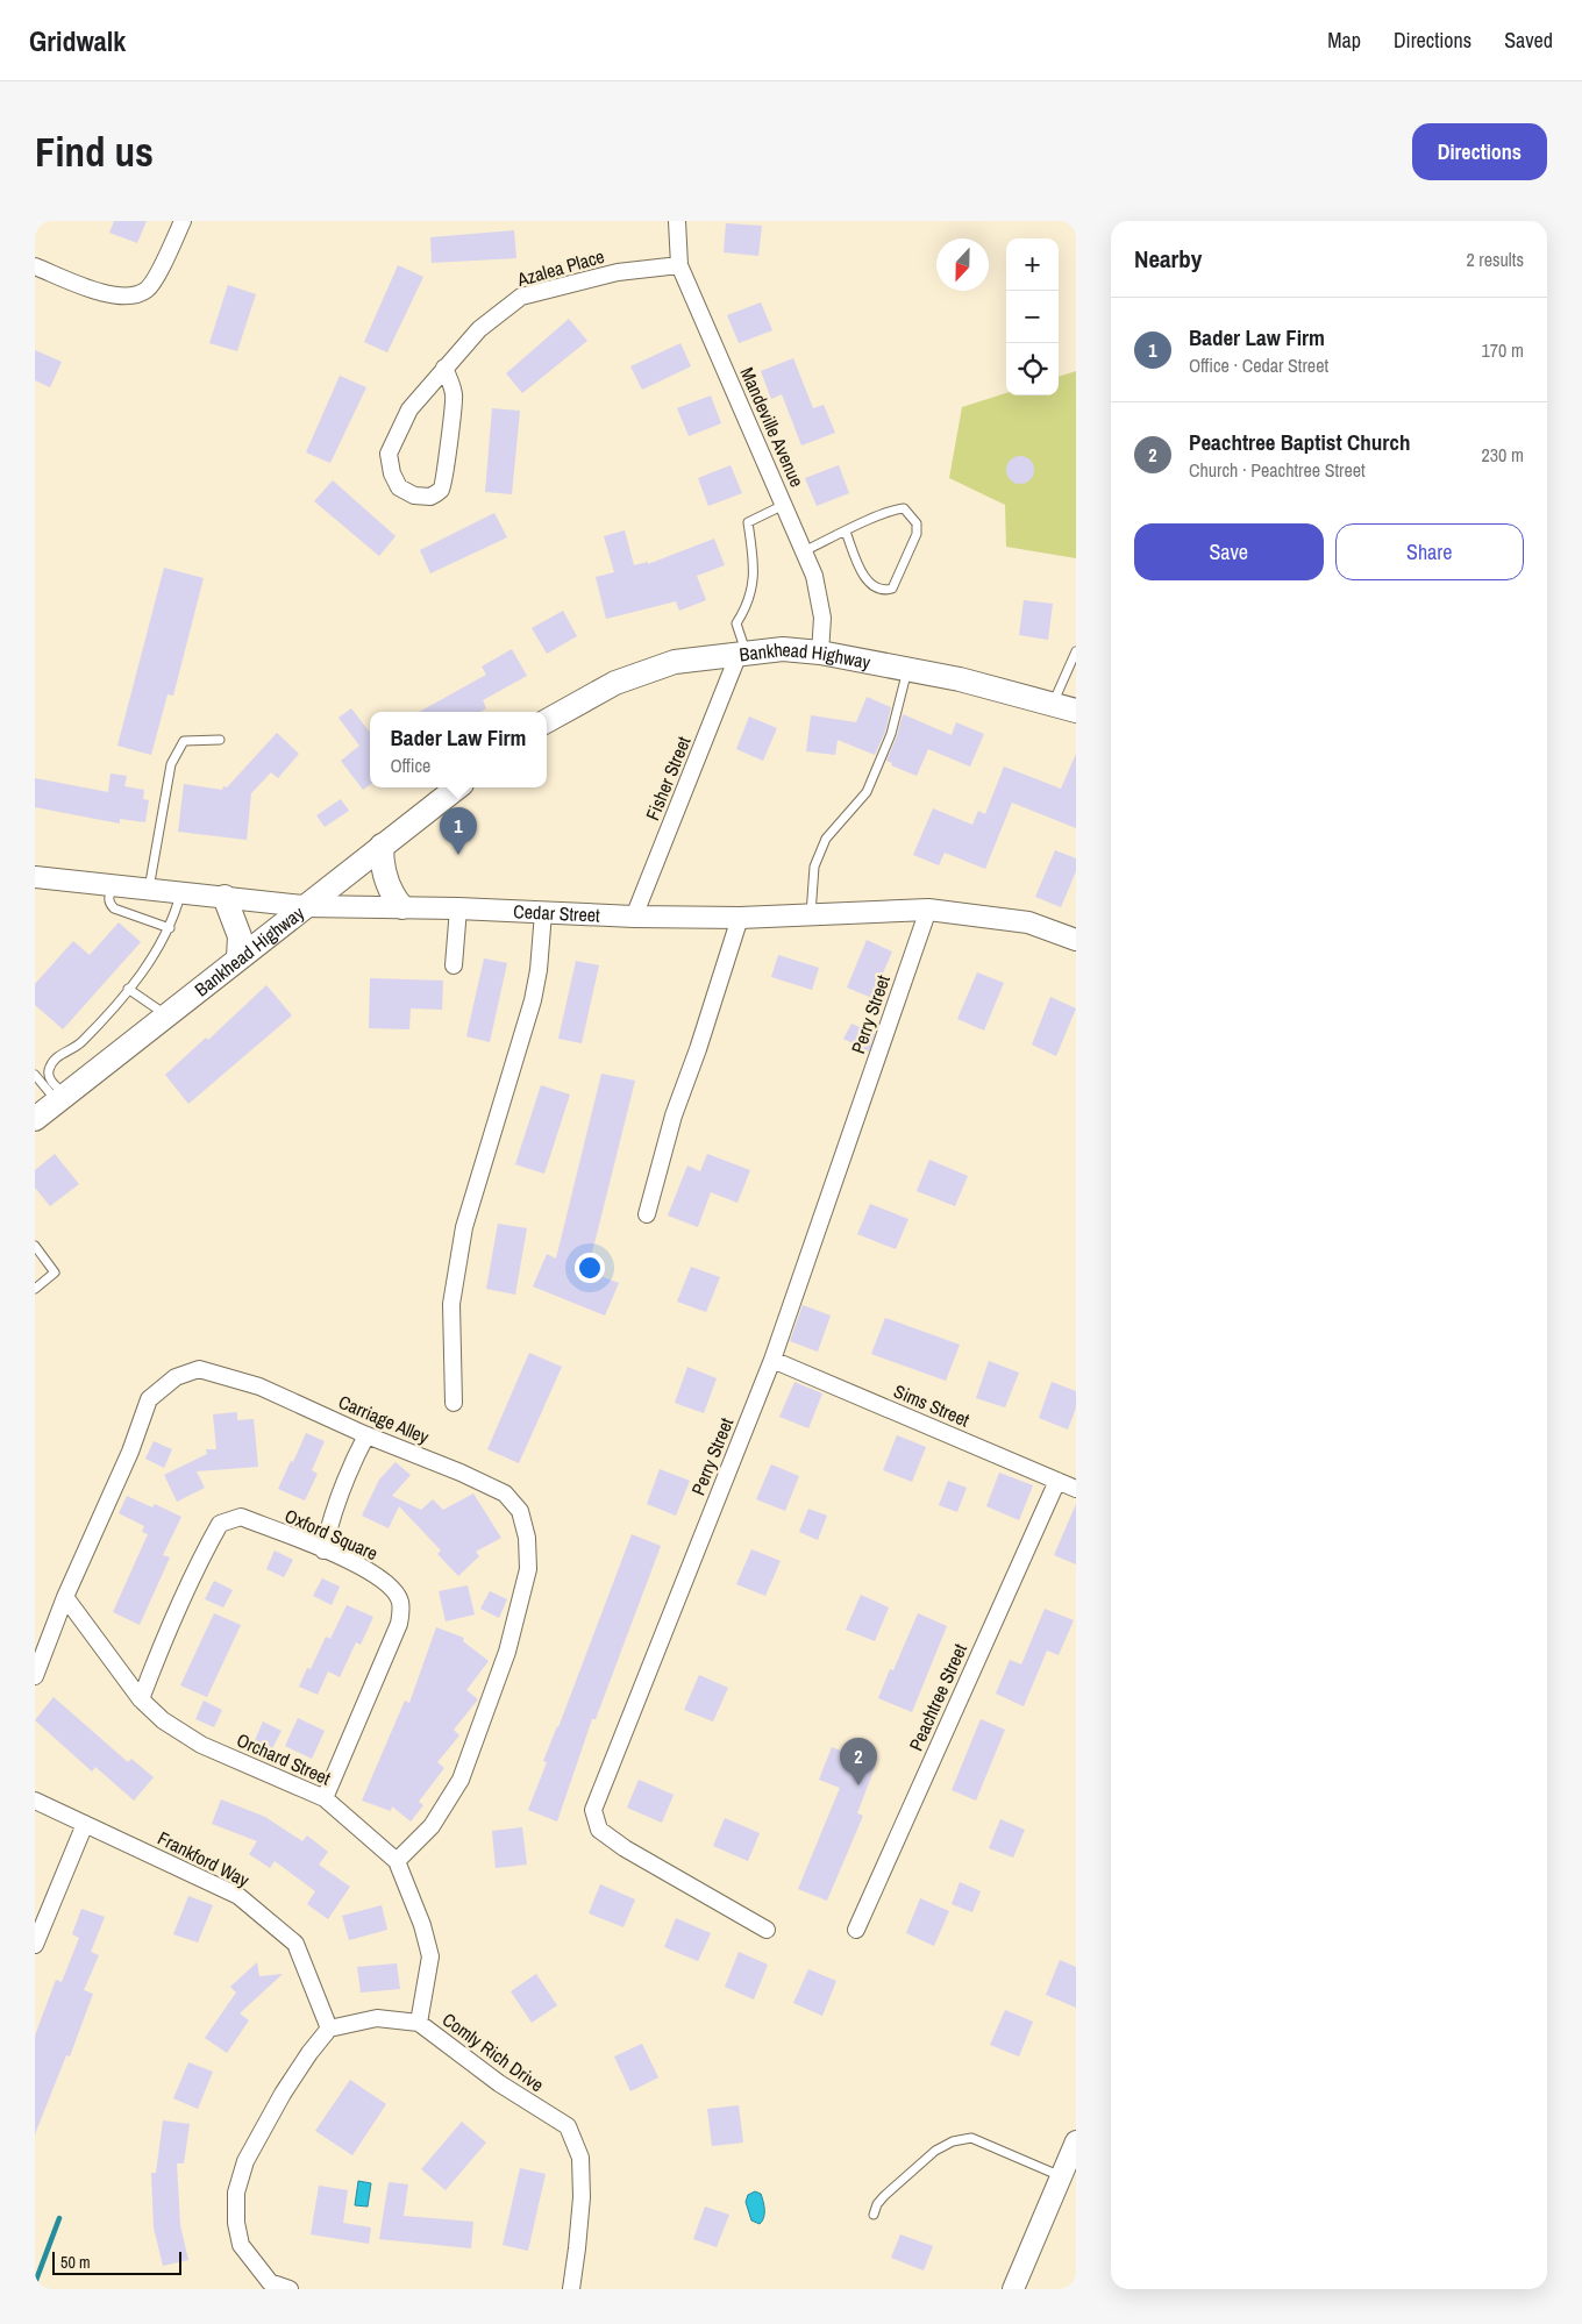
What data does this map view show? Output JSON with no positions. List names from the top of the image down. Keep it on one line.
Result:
{"streets":{"main road":["Bankhead Highway"],"street":["Azalea Place","Mandeville Avenue","Fisher Street","Cedar Street","Perry Street","Sims Street","Carriage Alley","Oxford Square","Peachtree Street","Orchard Street","Frankford Way","Comly Rich Drive"]},"crossings":[["Azalea Place","Mandeville Avenue"],["Mandeville Avenue","Bankhead Highway"],["Bankhead Highway","Fisher Street"],["Bankhead Highway","Cedar Street"],["Fisher Street","Cedar Street"],["Cedar Street","Perry Street"],["Perry Street","Sims Street"],["Sims Street","Peachtree Street"],["Carriage Alley","Orchard Street"],["Oxford Square","Orchard Street"],["Orchard Street","Comly Rich Drive"],["Frankford Way","Comly Rich Drive"]],"scale_bar":"50 m","north":"bottom","page":{"header":"Gridwalk","nav":["Map","Directions","Saved"],"buttons":["Directions",["Save","Share"]],"title":"Find us","heading":["Nearby","2 results"],"map_buttons":["+","−"],"list":[{"mark":"1","name":"Bader Law Firm","note":"Office · Cedar Street","value":"170 m"},{"mark":"2","name":"Peachtree Baptist Church","note":"Church · Peachtree Street","value":"230 m"}],"popup":["Bader Law Firm","Office"],"pins":["1","2"],"scale":"50 m"}}
